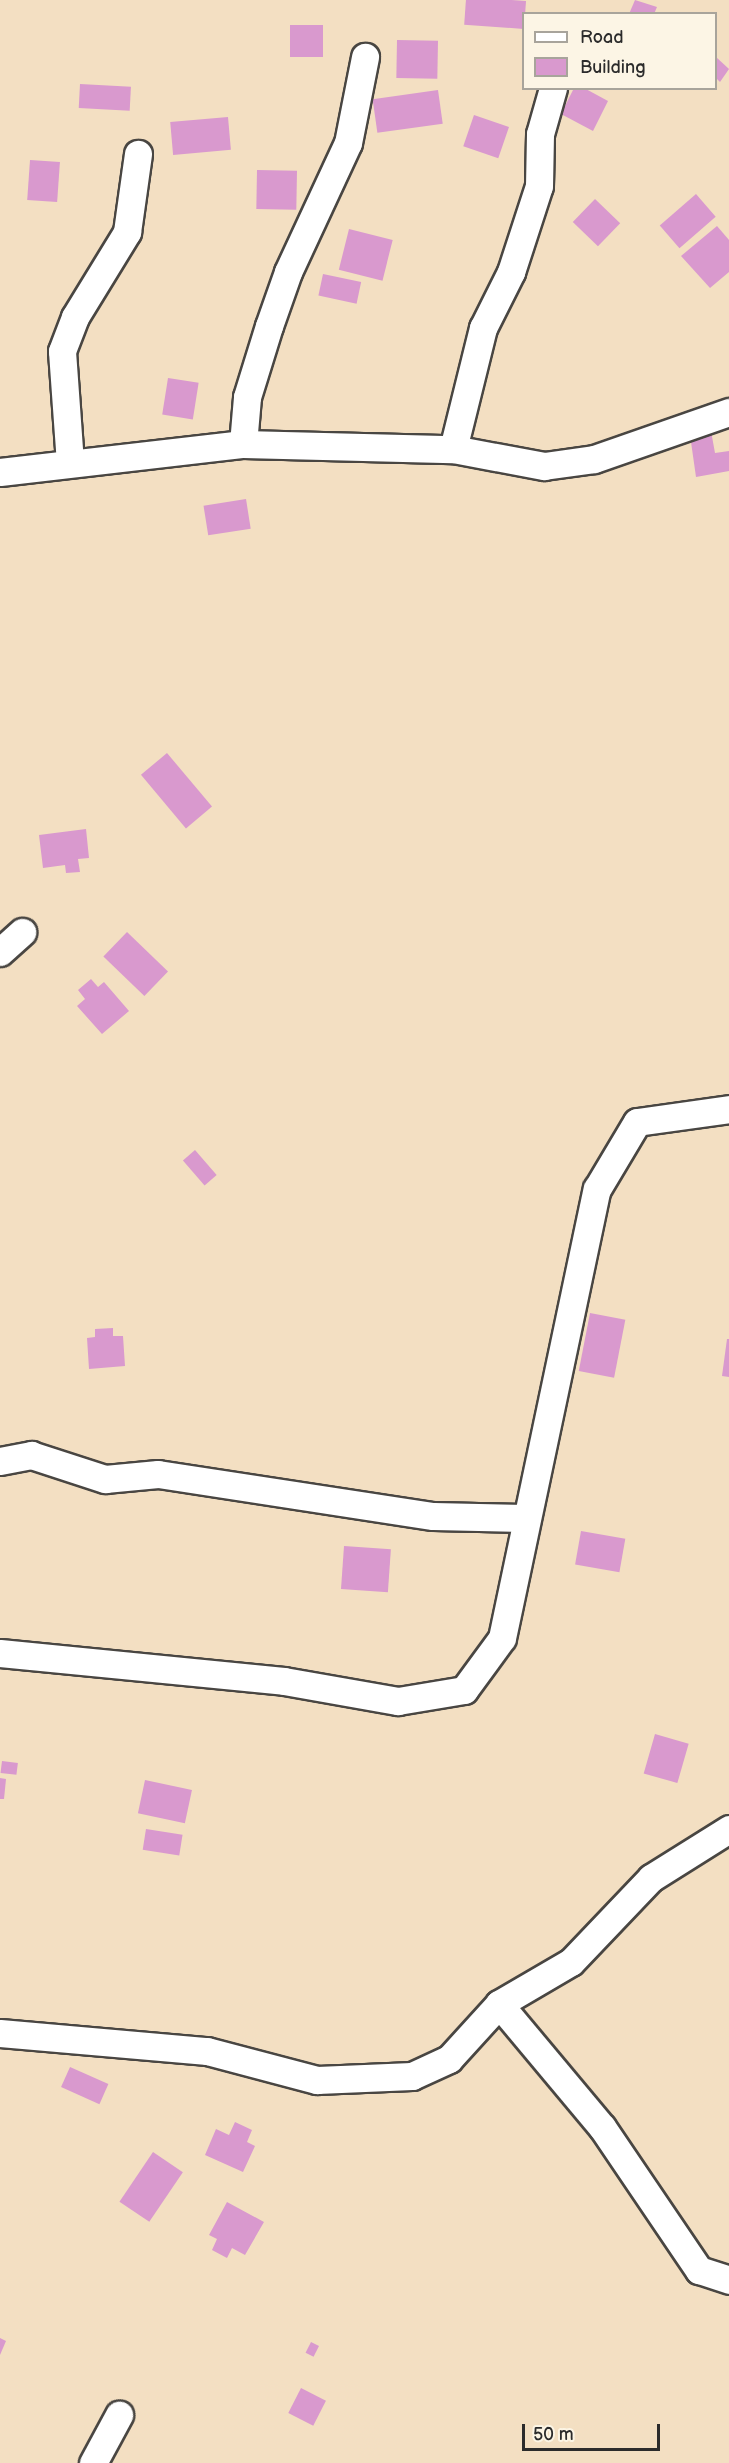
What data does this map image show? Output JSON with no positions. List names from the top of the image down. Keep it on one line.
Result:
{"legend":["Road","Building"],"scale_bar":"50 m"}
